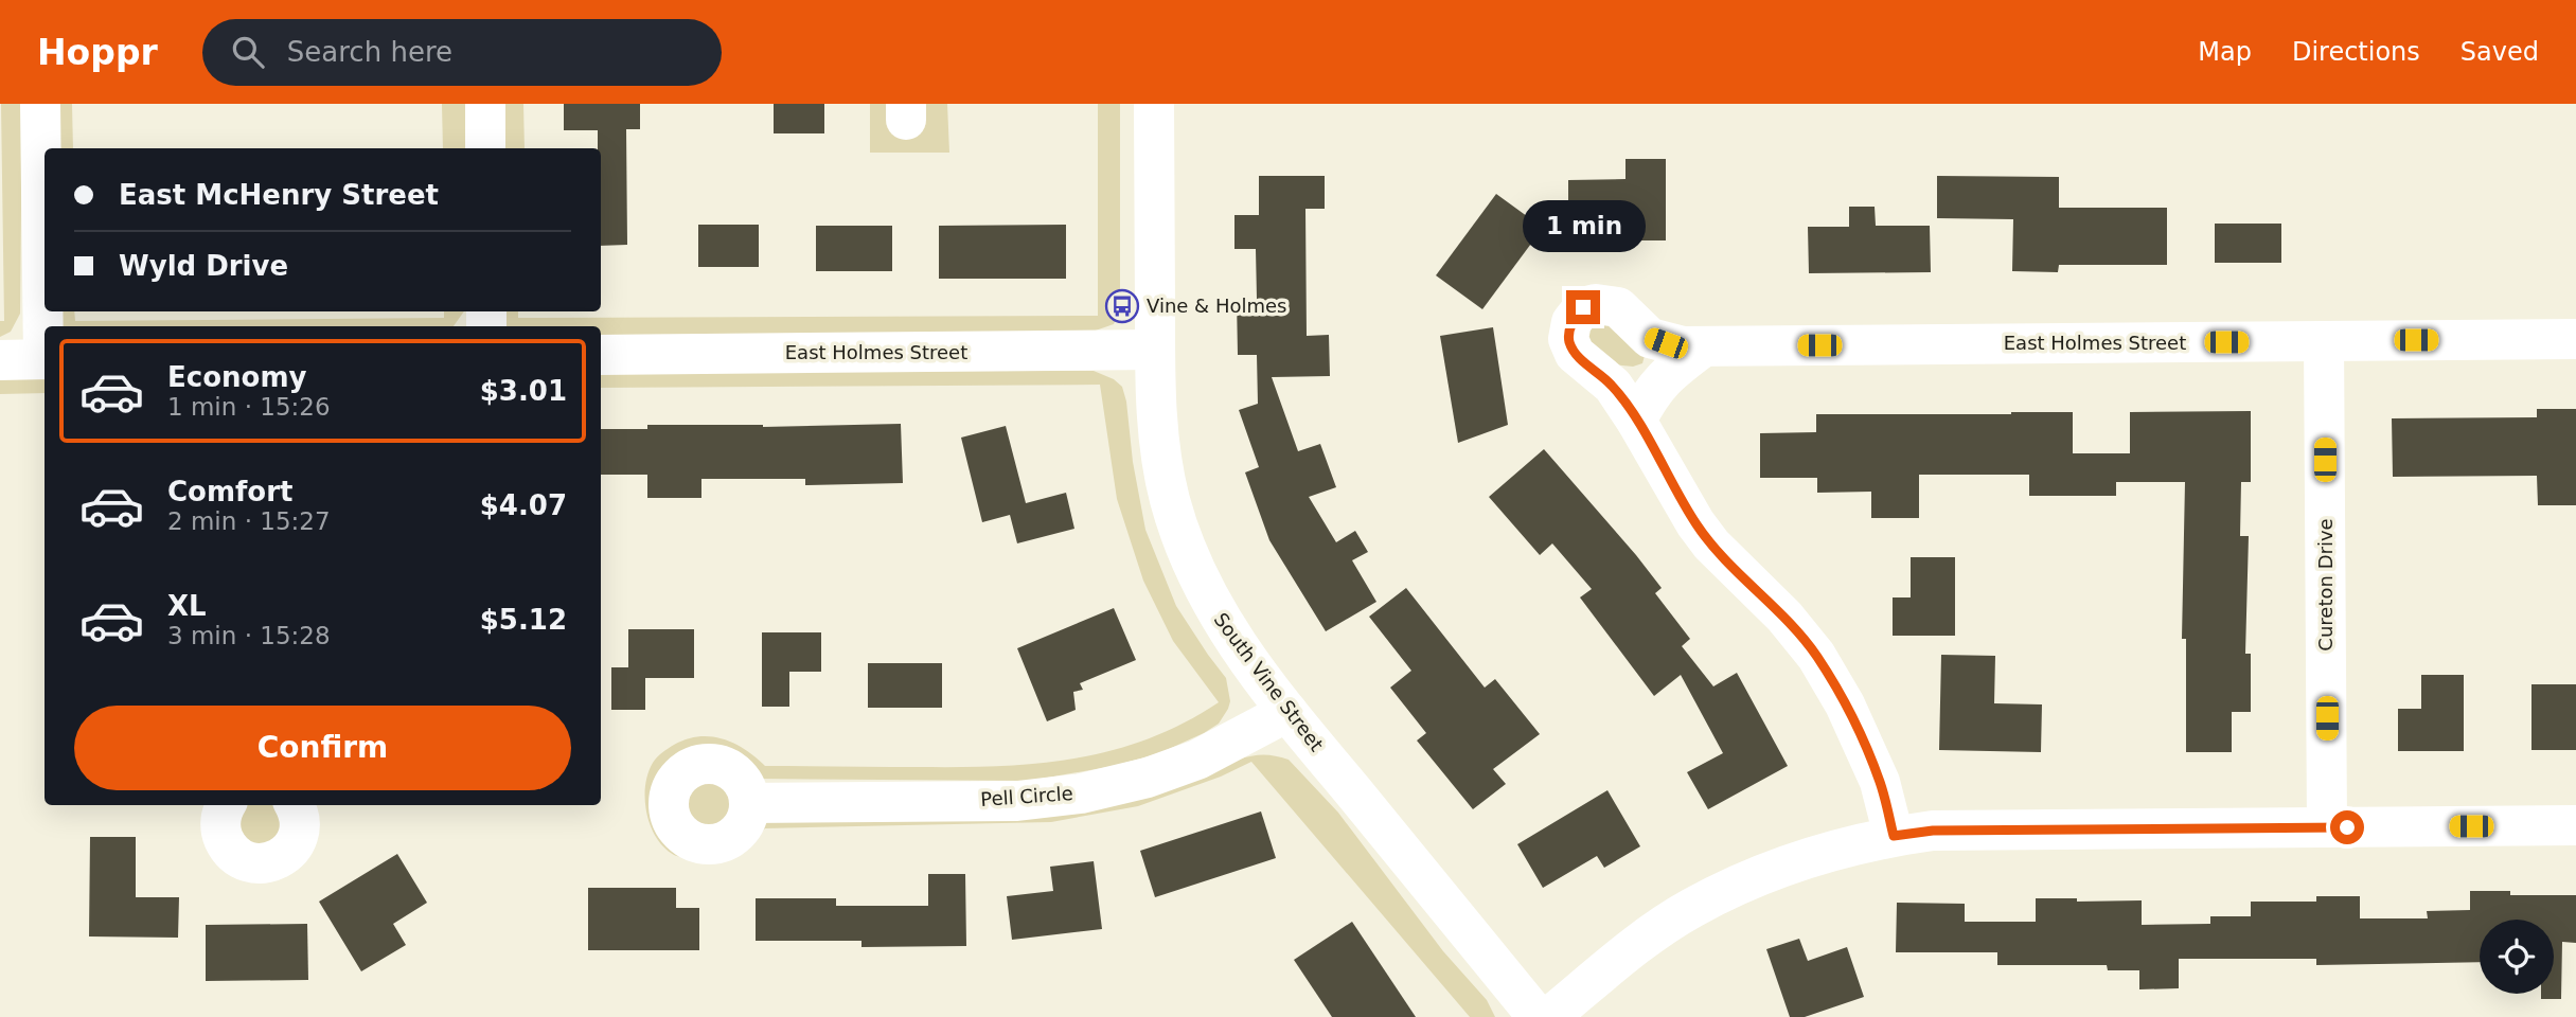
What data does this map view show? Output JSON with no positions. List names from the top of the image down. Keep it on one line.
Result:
{"streets":{"street":["East Holmes Street","Cureton Drive","South Vine Street","Pell Circle"]},"crossings":[["East Holmes Street","Cureton Drive"],["East Holmes Street","South Vine Street"],["South Vine Street","Pell Circle"]],"places":{"bus stop":["Vine & Holmes"]},"page":{"header":"Hoppr","search":"Search here","nav":["Map","Directions","Saved"],"banner":["East McHenry Street","Wyld Drive"],"bubble":"1 min","list":[{"name":"Economy","note":"1 min · 15:26","value":"$3.01"},{"name":"Comfort","note":"2 min · 15:27","value":"$4.07"},{"name":"XL","note":"3 min · 15:28","value":"$5.12"}],"buttons":"Confirm"}}
